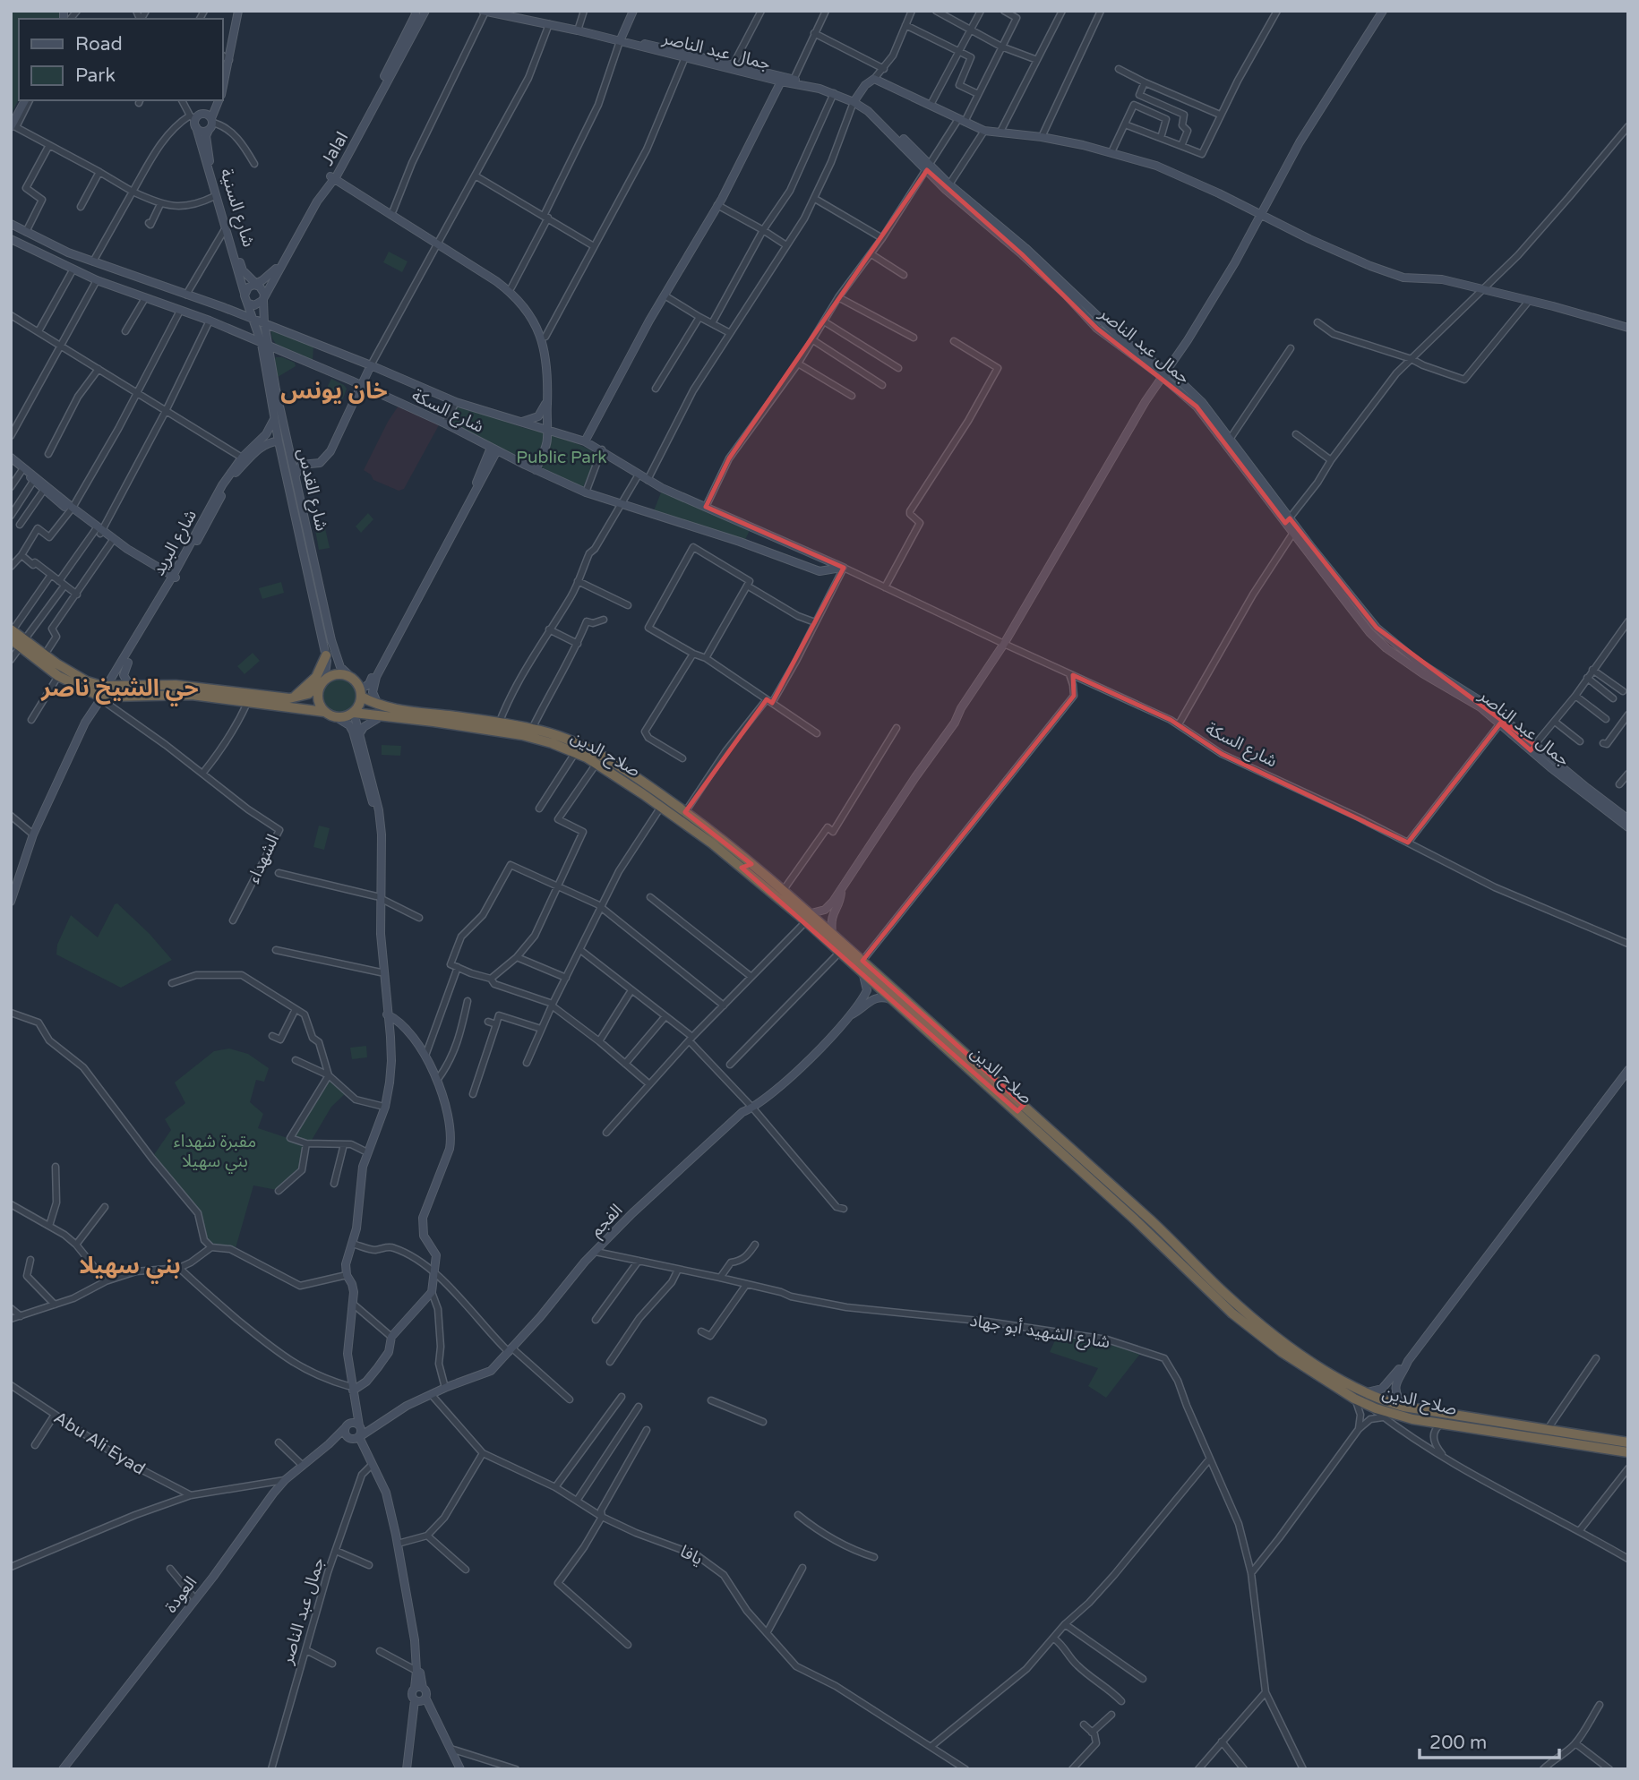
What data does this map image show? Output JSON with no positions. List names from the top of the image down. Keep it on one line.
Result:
{"streets":{"highway":["صلاح الدين"],"main road":["جمال عبد الناصر","Jalal","شارع السنية","شارع السكة","شارع القدس","شارع البريد","الفجم","العودة"],"street":["الشهداء","شارع الشهيد أبو جهاد","Abu Ali Eyad","يافا"]},"crossings":[["Jalal","شارع السنية"],["Jalal","شارع القدس"],["شارع السنية","شارع القدس"],["شارع السكة","شارع القدس"],["شارع القدس","شارع البريد"],["شارع القدس","صلاح الدين"],["شارع البريد","الشهداء"],["الفجم","شارع الشهيد أبو جهاد"],["الفجم","يافا"],["الفجم","العودة"]],"districts":["خان يونس","حي الشيخ ناصر","بني سهيلا"],"parks":["Public Park","مقبرة شهداء بني سهيلا"],"legend":["Road","Park"],"scale_bar":"200 m"}
